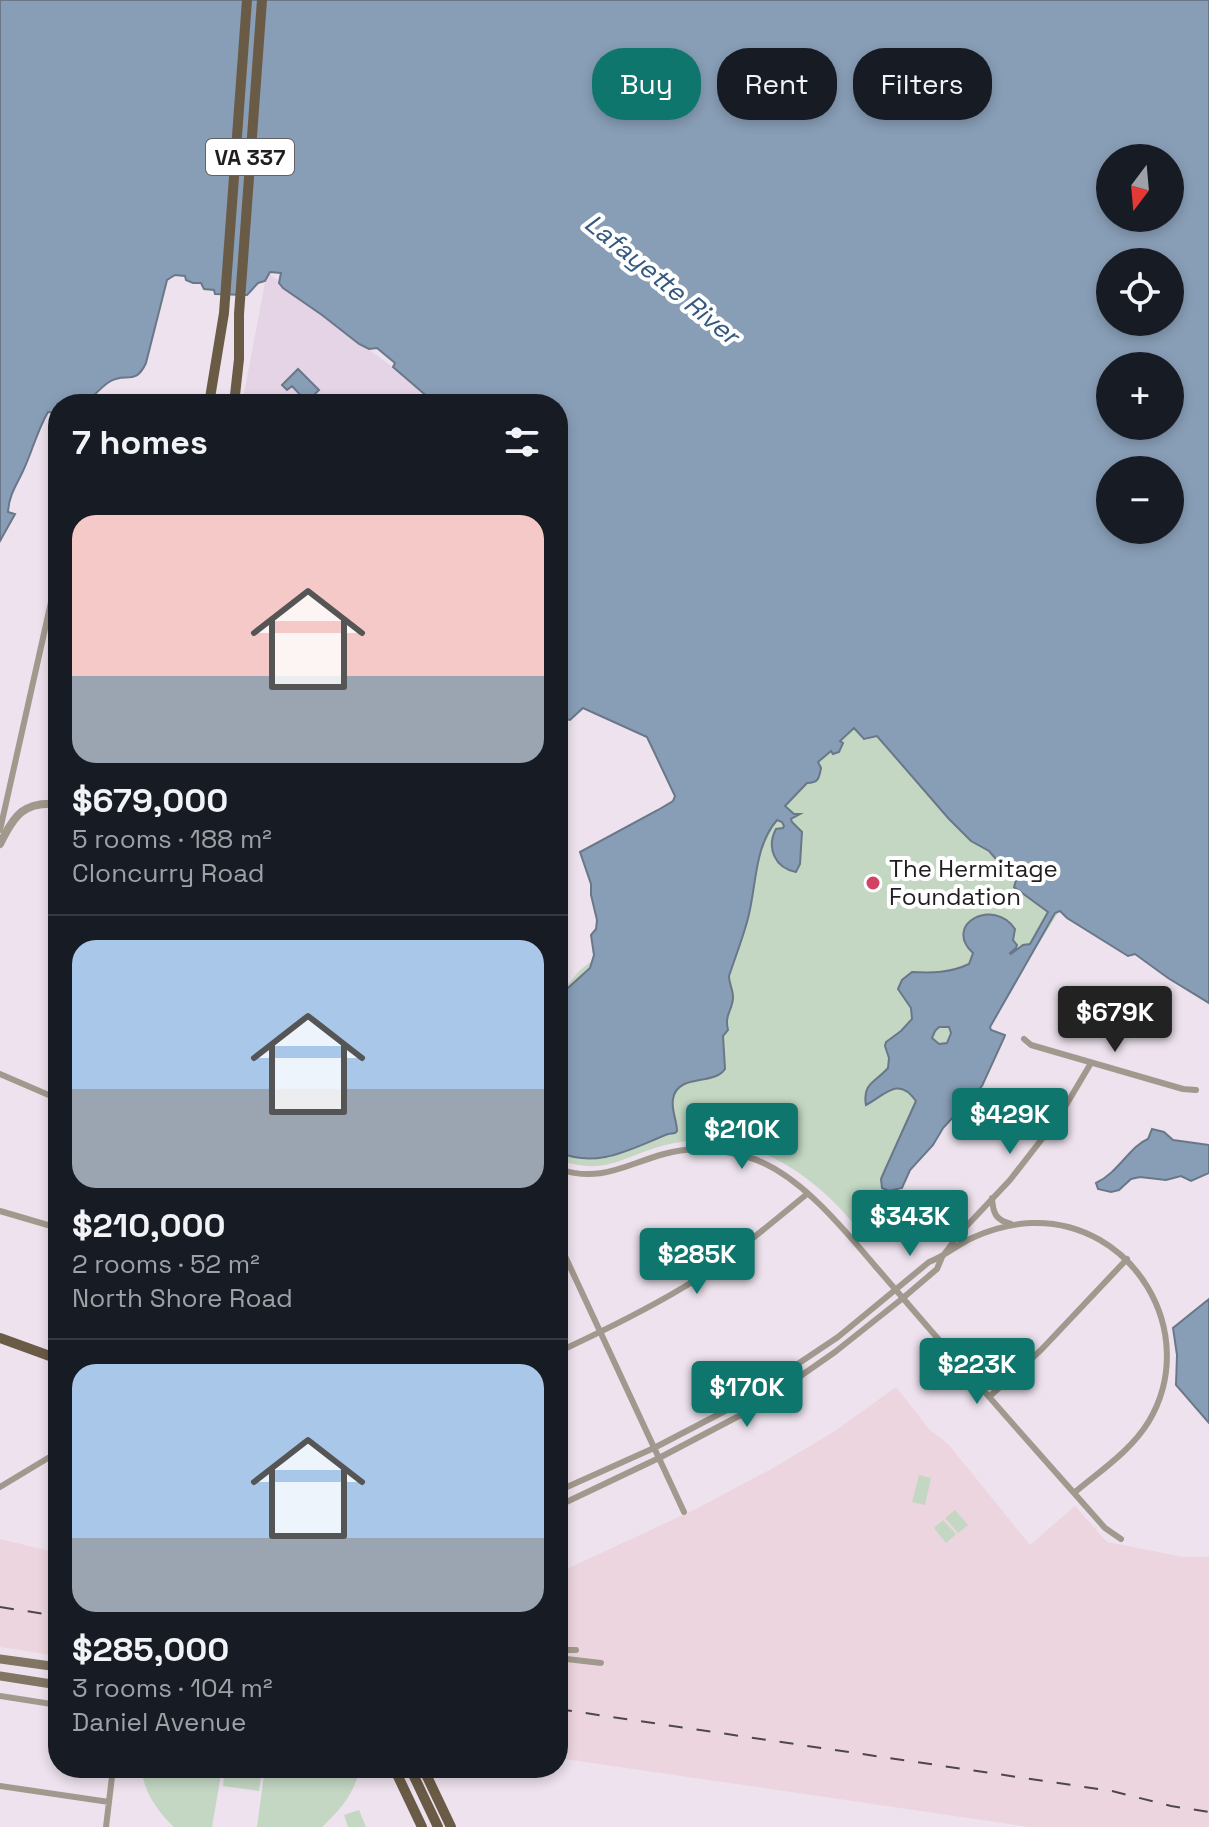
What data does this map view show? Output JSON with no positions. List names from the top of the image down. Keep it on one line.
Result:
{"streets":{"main road":["VA 337"]},"water":["Lafayette River"],"places":["The Hermitage Foundation"],"north":"bottom","page":{"chip":["Buy","Rent","Filters"],"map_buttons":["+","−"],"heading":"7 homes","list":[{"name":"$679,000","note":"5 rooms · 188 m² · Cloncurry Road"},{"name":"$210,000","note":"2 rooms · 52 m² · North Shore Road"},{"name":"$285,000","note":"3 rooms · 104 m² · Daniel Avenue"}],"price":["$679K","$429K","$210K","$343K","$285K","$223K","$170K"]}}
